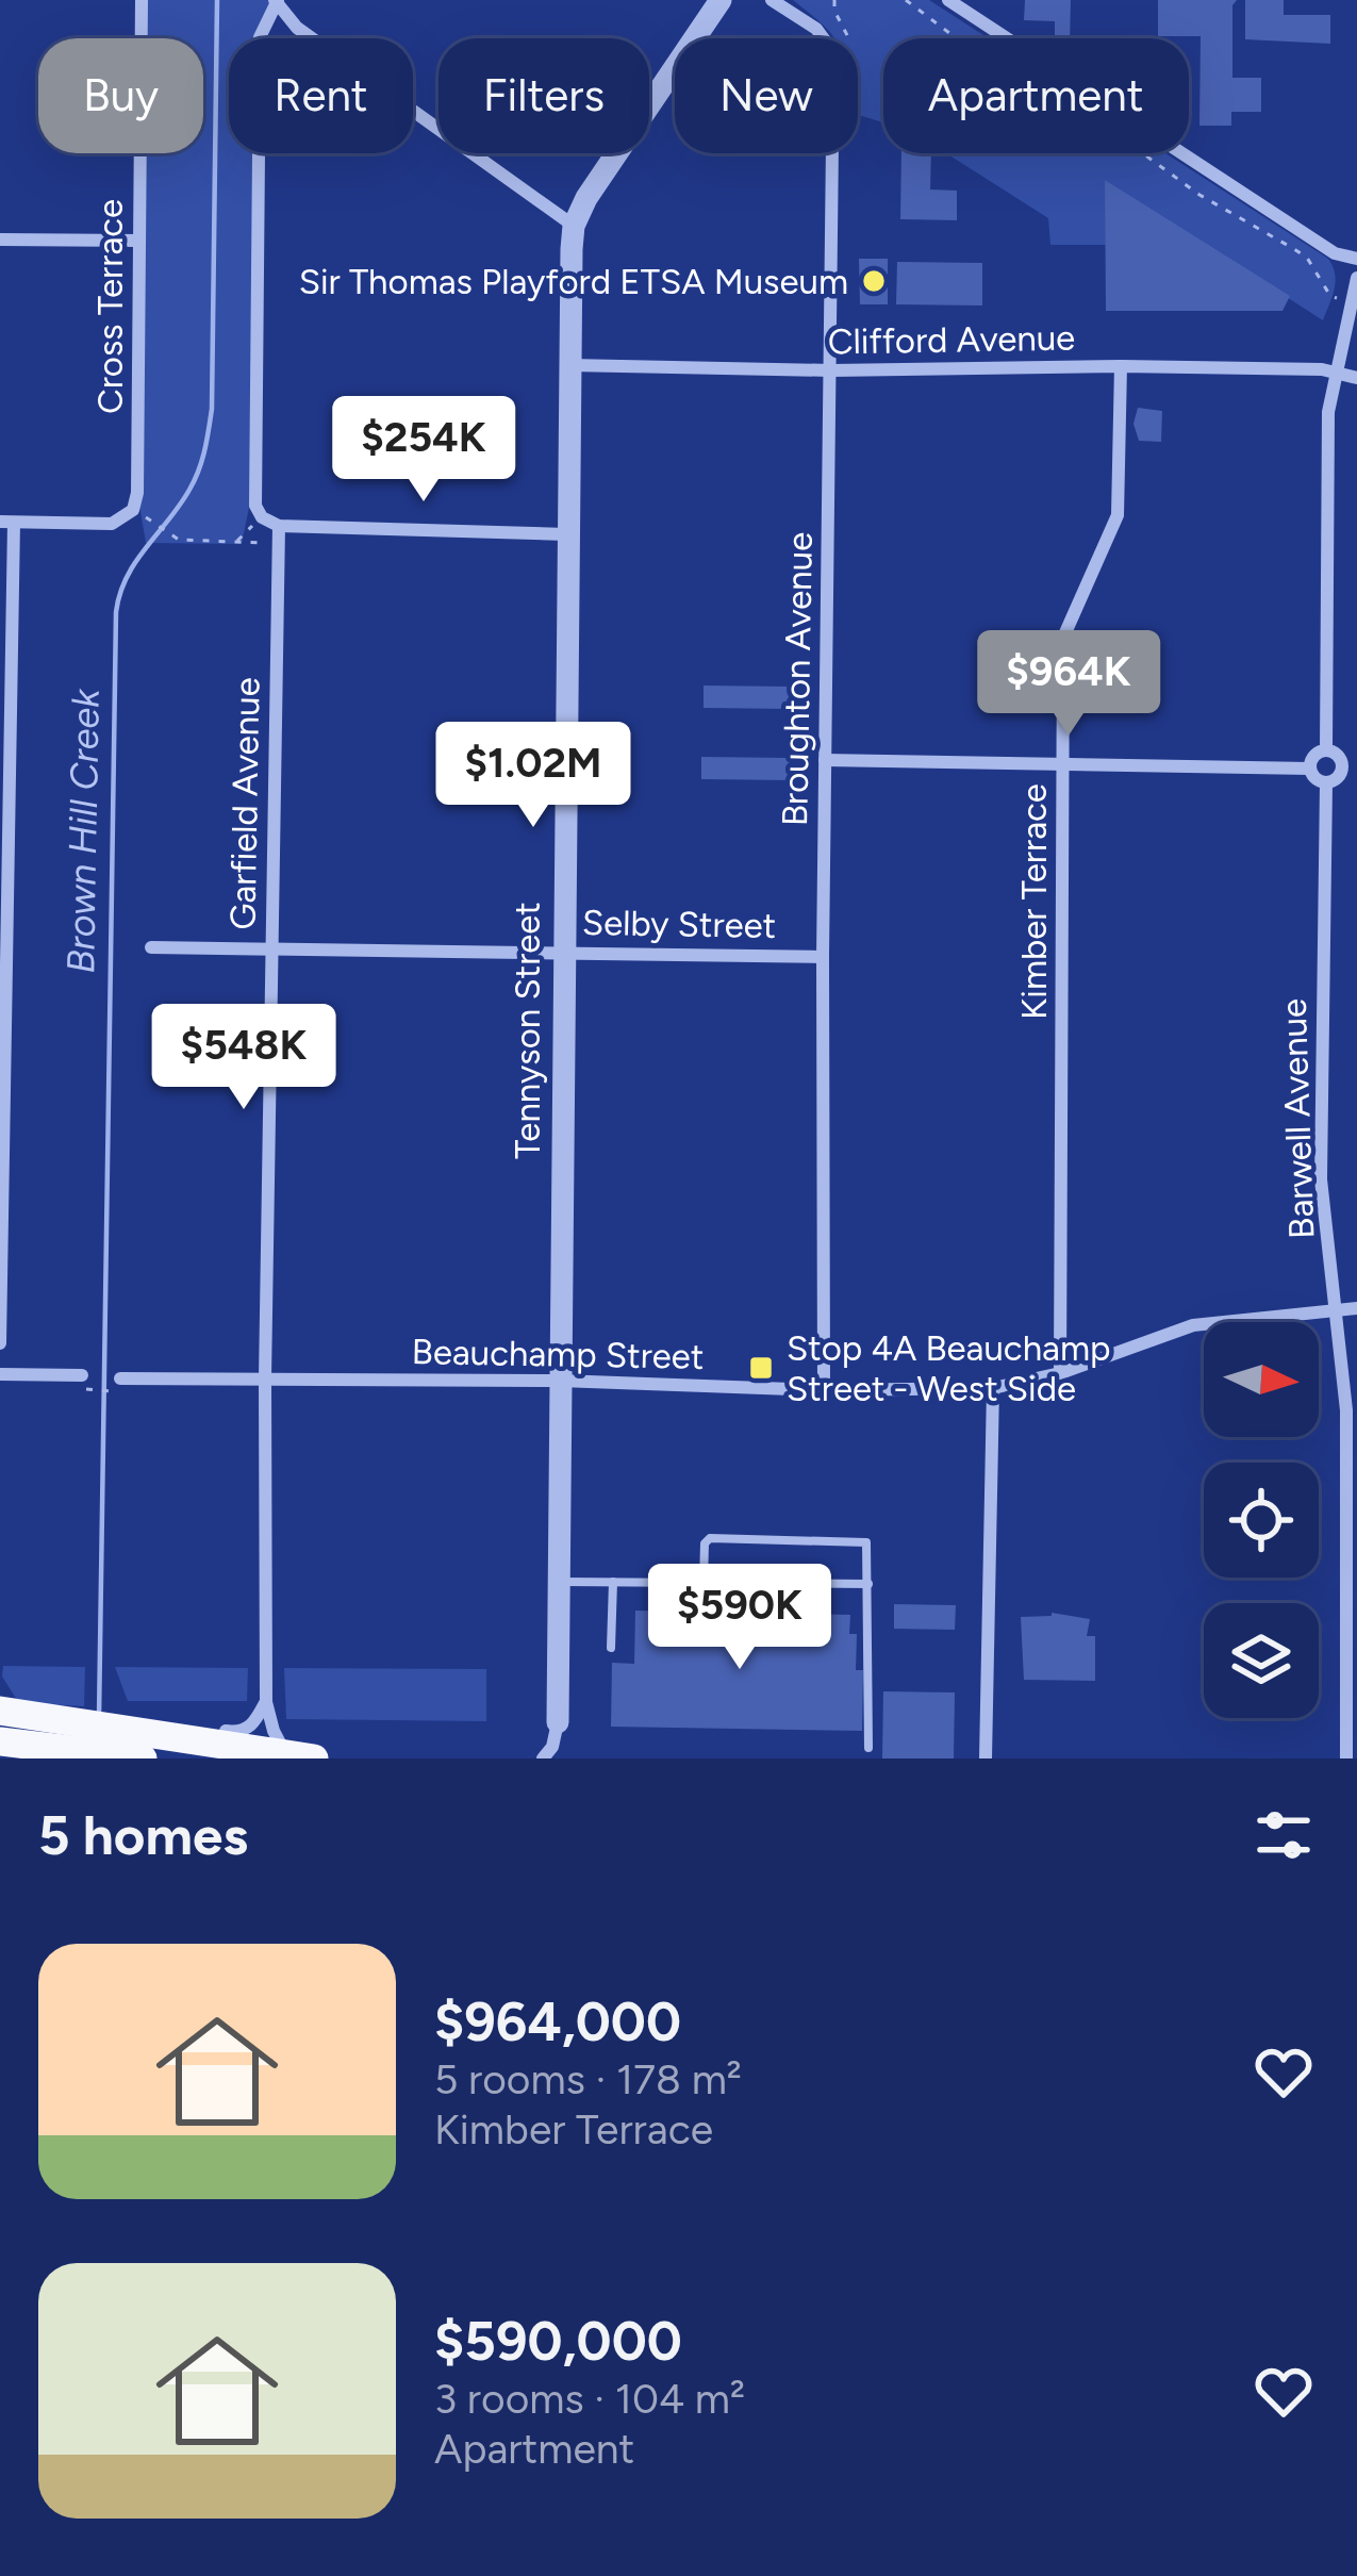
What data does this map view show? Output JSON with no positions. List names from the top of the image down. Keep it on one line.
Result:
{"streets":{"street":["Cross Terrace","Clifford Avenue","Broughton Avenue","Garfield Avenue","Kimber Terrace","Selby Street","Tennyson Street","Barwell Avenue","Beauchamp Street"]},"crossings":[["Clifford Avenue","Broughton Avenue"],["Clifford Avenue","Kimber Terrace"],["Clifford Avenue","Tennyson Street"],["Broughton Avenue","Selby Street"],["Broughton Avenue","Beauchamp Street"],["Garfield Avenue","Selby Street"],["Garfield Avenue","Beauchamp Street"],["Kimber Terrace","Beauchamp Street"],["Selby Street","Tennyson Street"],["Tennyson Street","Beauchamp Street"],["Barwell Avenue","Beauchamp Street"]],"water":["Brown Hill Creek"],"places":{"other":["Sir Thomas Playford ETSA Museum"],"transit":["Stop 4A Beauchamp Street - West Side"]},"north":"right","page":{"chip":["Buy","Rent","Filters","New","Apartment"],"price":["$254K","$964K","$1.02M","$548K","$590K"],"heading":"5 homes","list":[{"name":"$964,000","note":"5 rooms · 178 m² · Kimber Terrace"},{"name":"$590,000","note":"3 rooms · 104 m² · Apartment"}]}}
